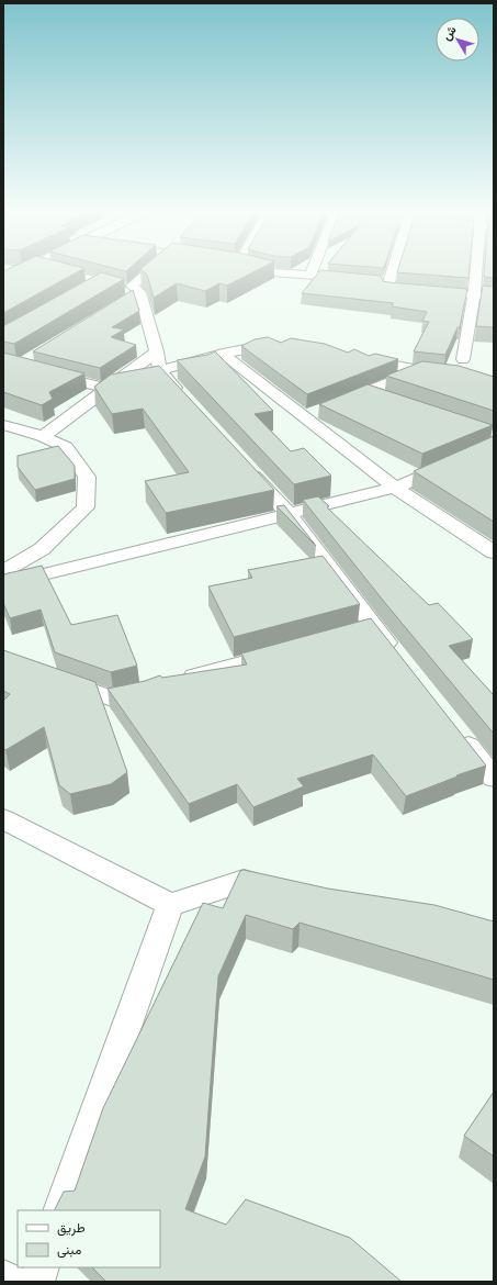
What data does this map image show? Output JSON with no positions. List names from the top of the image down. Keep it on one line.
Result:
{"legend":["طريق","مبنى"],"north":"top left"}
